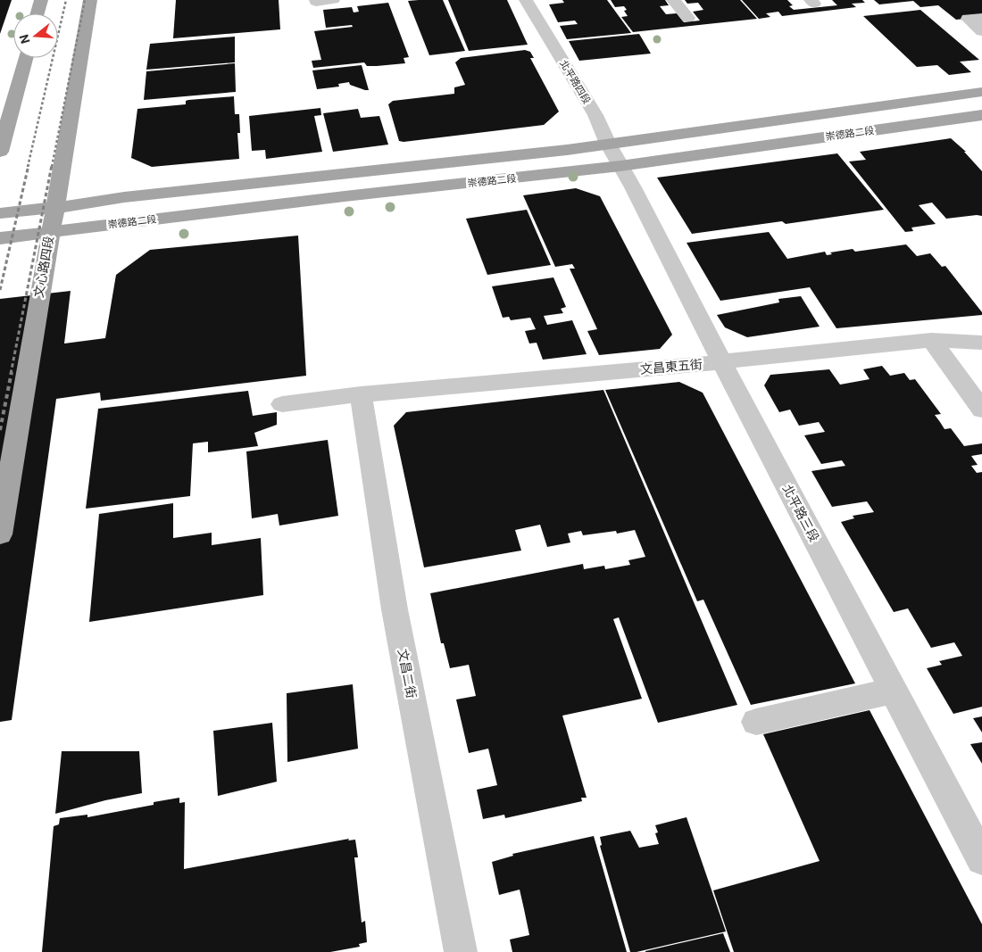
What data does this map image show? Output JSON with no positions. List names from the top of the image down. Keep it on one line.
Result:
{"streets":{"main road":["崇德路二段","文心路四段"],"street":["北平路四段","文昌東五街","北平路三段","文昌二街"]},"crossings":[["北平路四段","崇德路二段"],["北平路四段","北平路三段"],["崇德路二段","文心路四段"],["崇德路二段","北平路三段"],["文昌東五街","北平路三段"],["文昌東五街","文昌二街"]],"north":"left"}
